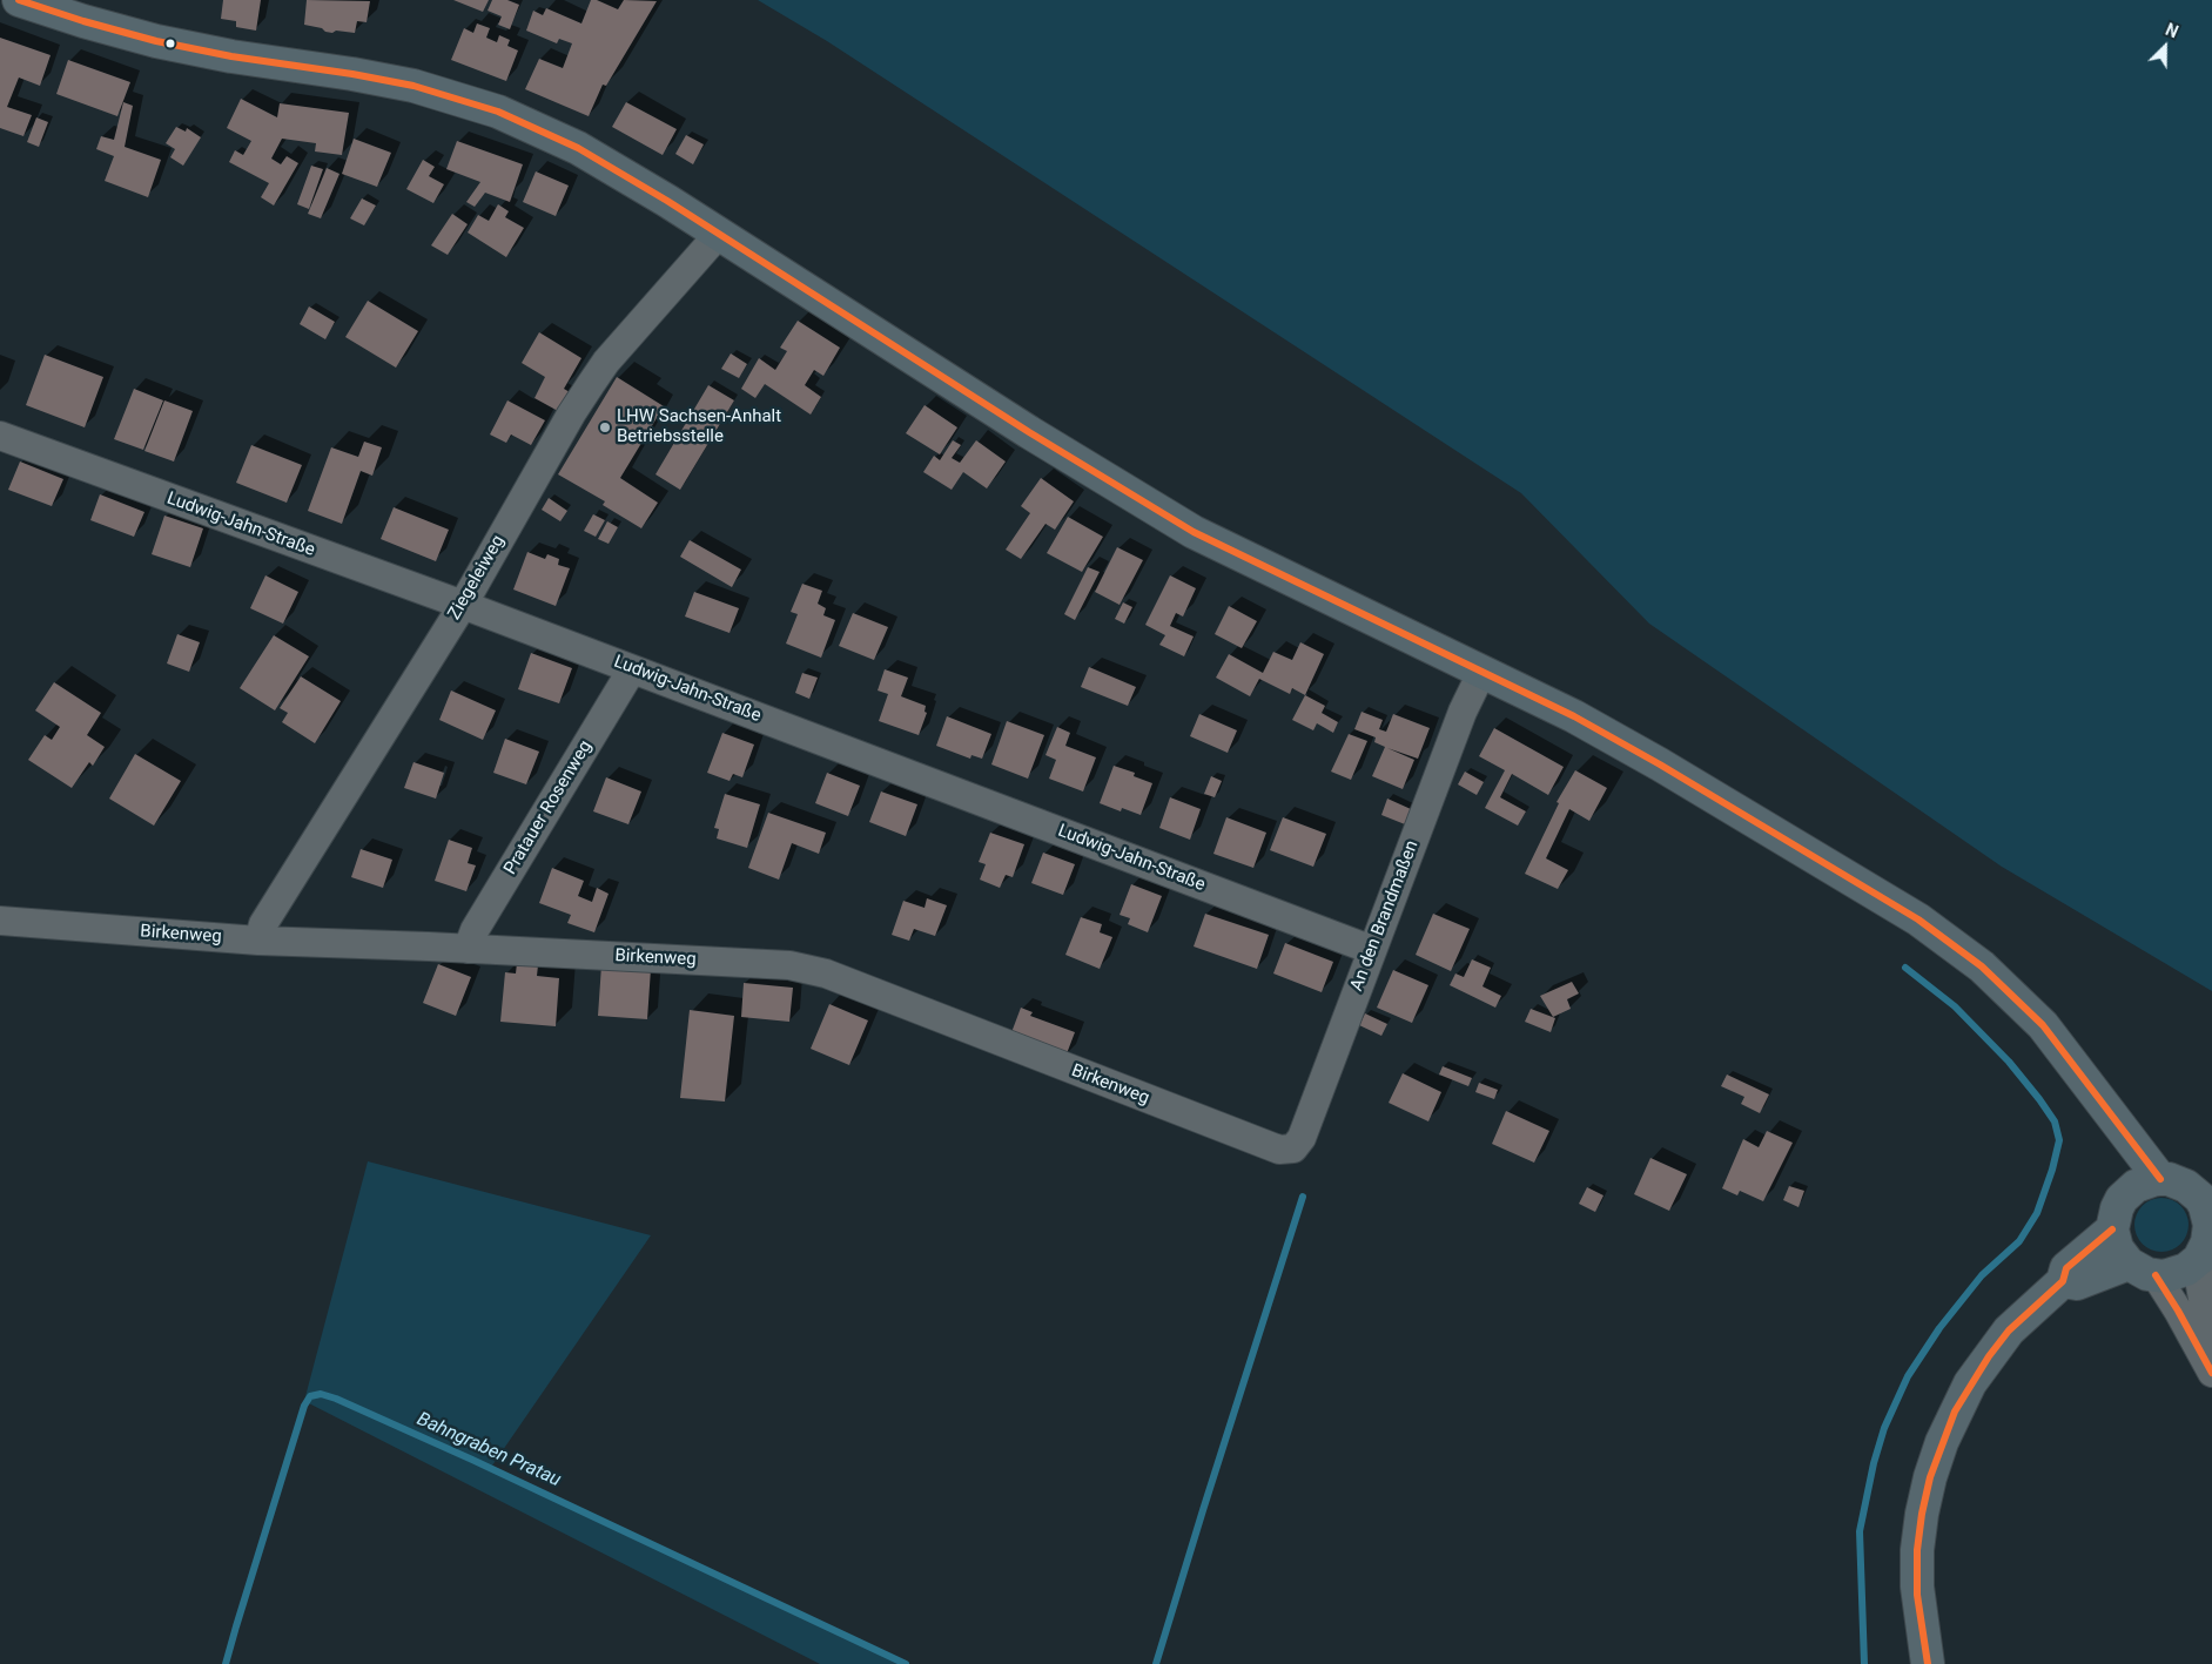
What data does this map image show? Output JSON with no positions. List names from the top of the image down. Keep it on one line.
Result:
{"streets":{"street":["Ludwig-Jahn-Straße","Ziegeleiweg","Pratauer Rosenweg","An den Brandmaßen","Birkenweg"]},"crossings":[["Ludwig-Jahn-Straße","Ziegeleiweg"],["Ludwig-Jahn-Straße","Pratauer Rosenweg"],["Ludwig-Jahn-Straße","An den Brandmaßen"],["Ziegeleiweg","Birkenweg"],["Pratauer Rosenweg","Birkenweg"],["An den Brandmaßen","Birkenweg"]],"water":["Bahngraben Pratau"],"places":["LHW Sachsen-Anhalt Betriebsstelle"],"north":"top right"}
